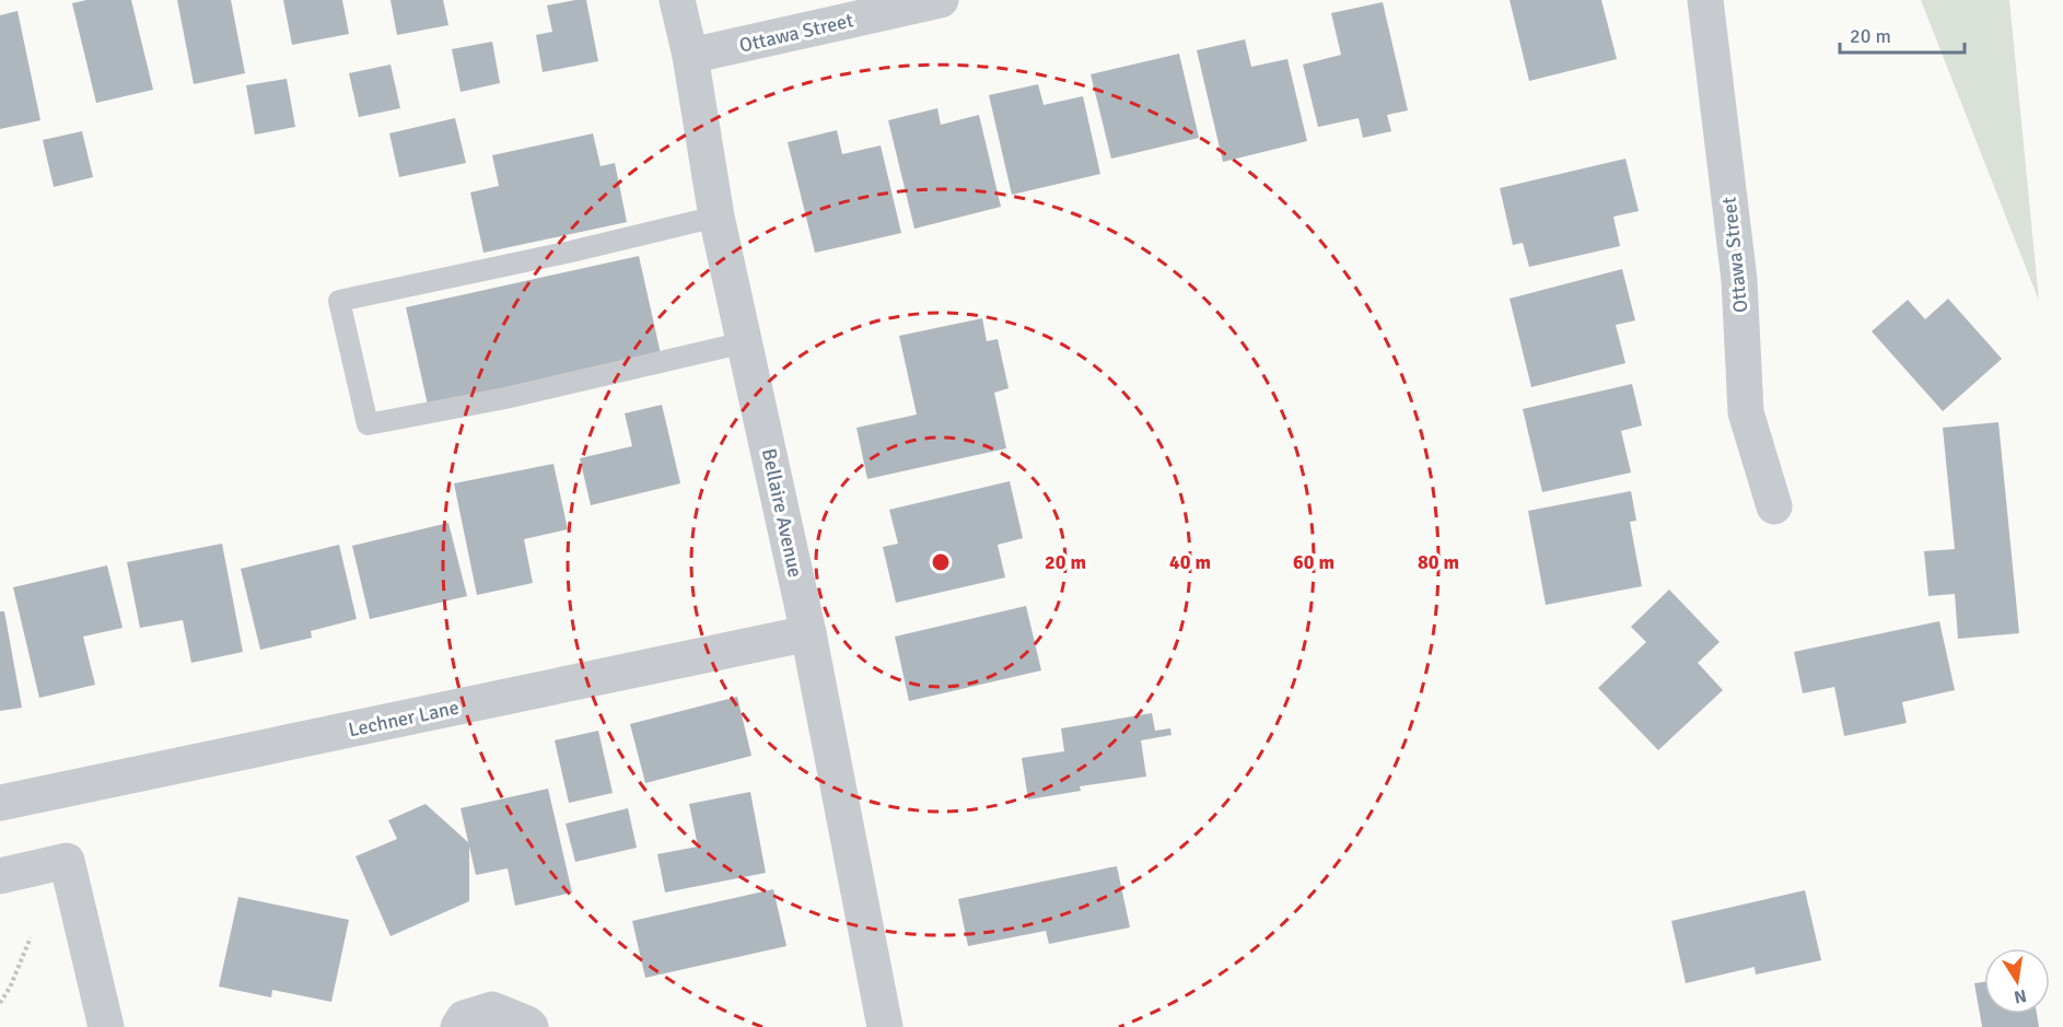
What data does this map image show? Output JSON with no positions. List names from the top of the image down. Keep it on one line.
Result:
{"streets":{"street":["Ottawa Street","Bellaire Avenue","Lechner Lane"]},"crossings":[["Ottawa Street","Bellaire Avenue"],["Bellaire Avenue","Lechner Lane"]],"scale_bar":"20 m","north":"bottom","rings":["20 m","40 m","60 m","80 m"]}
